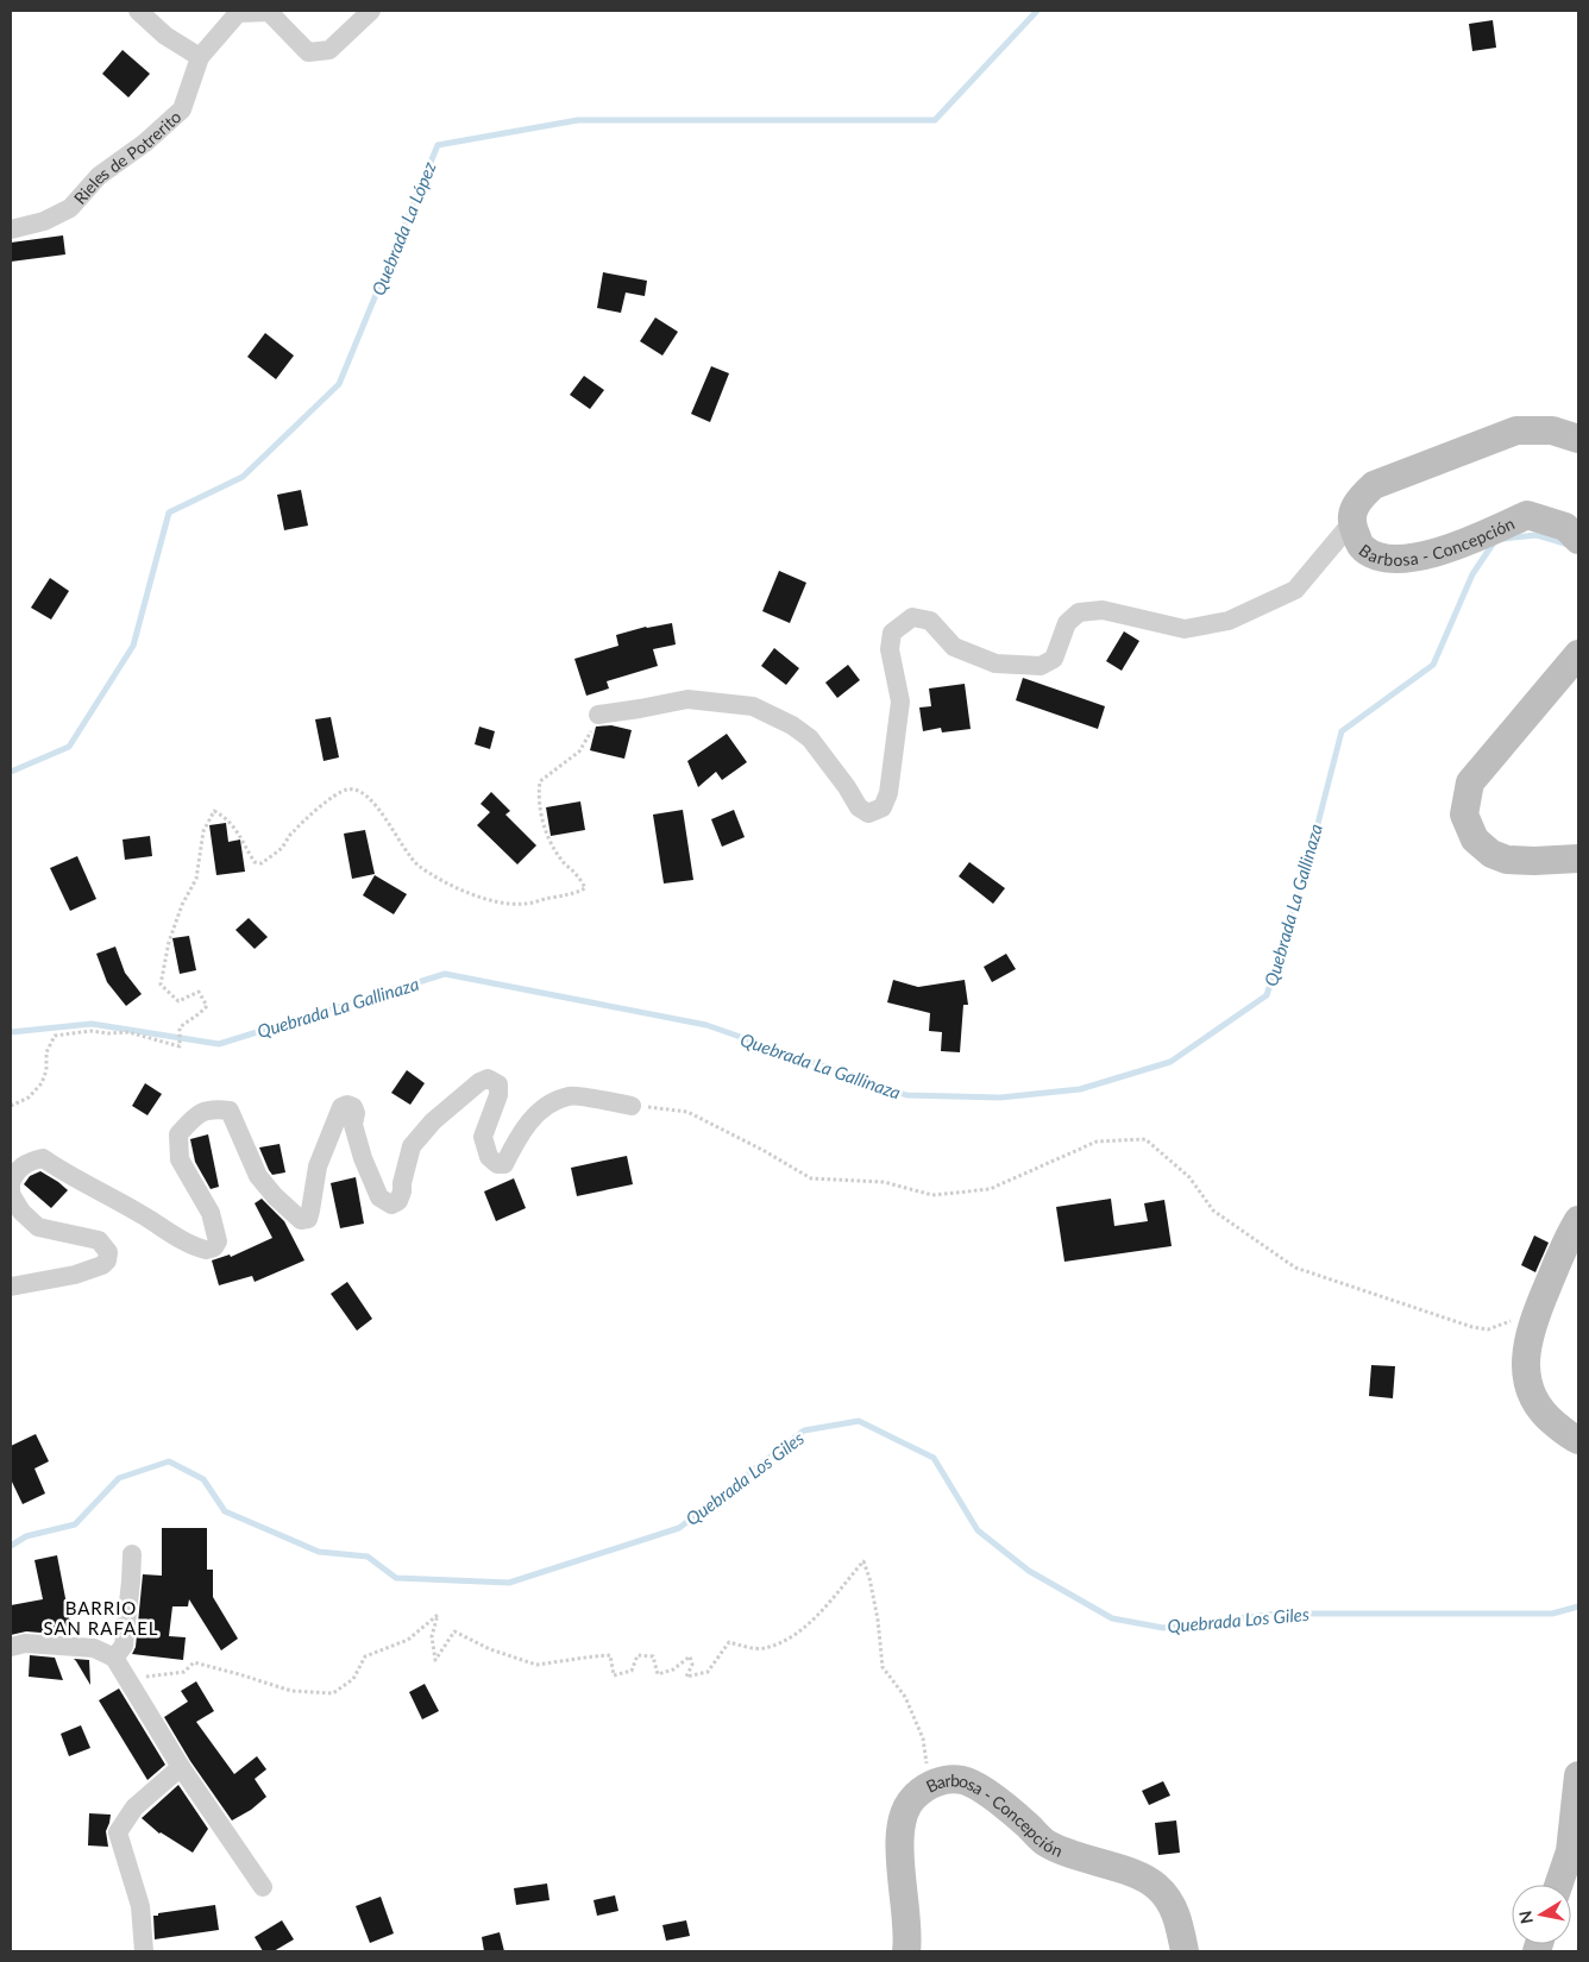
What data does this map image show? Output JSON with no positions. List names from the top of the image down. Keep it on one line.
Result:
{"streets":{"main road":["Barbosa - Concepción"],"street":["Rieles de Potrerito"]},"districts":["BARRIO SAN RAFAEL"],"water":["Quebrada La López","Quebrada La Gallinaza","Quebrada Los Giles"],"north":"left"}
